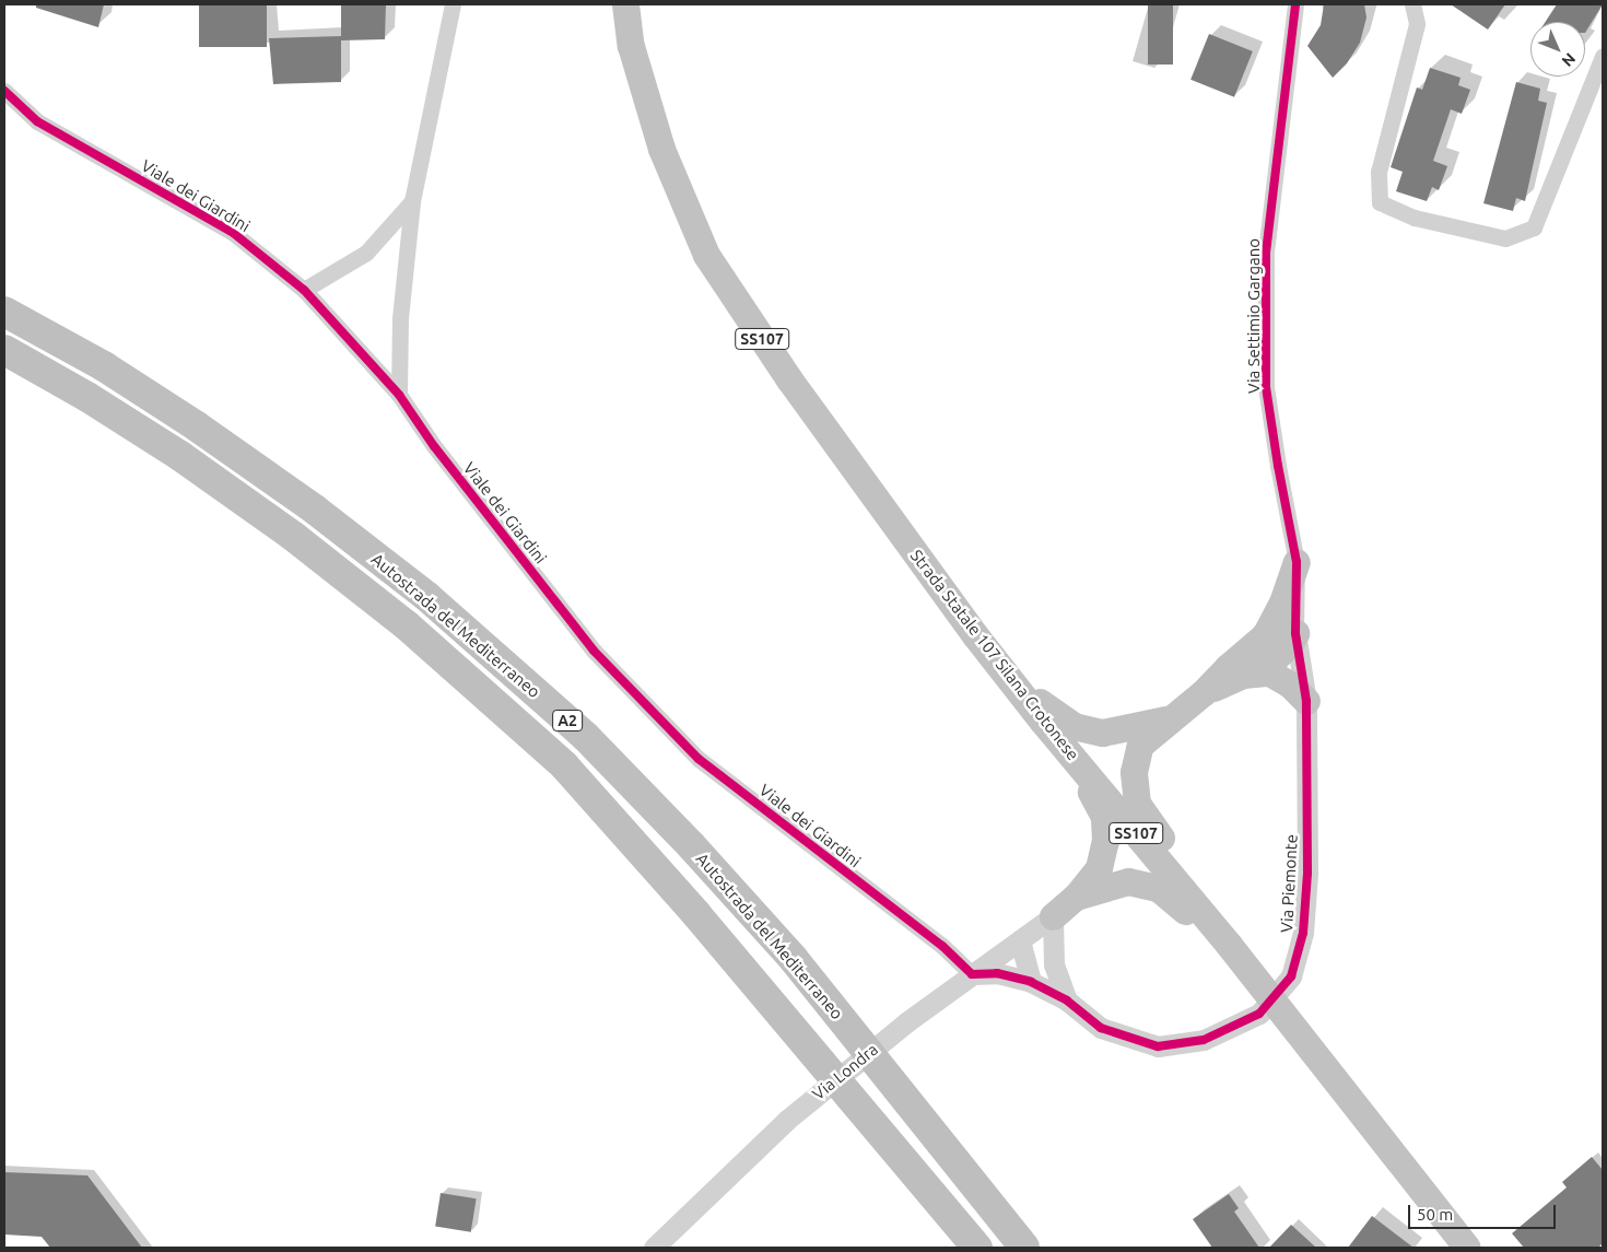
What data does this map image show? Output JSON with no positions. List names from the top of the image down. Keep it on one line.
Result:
{"streets":{"highway":["SS107","Autostrada del Mediterraneo","Strada Statale 107 Silana Crotonese","A2"],"street":["Viale dei Giardini","Via Settimio Gargano","Via Piemonte","Via Londra"]},"crossings":[["Viale dei Giardini","Via Piemonte"],["Viale dei Giardini","Via Londra"],["Via Settimio Gargano","Via Piemonte"],["Via Piemonte","Via Londra"]],"scale_bar":"50 m","north":"bottom right"}
